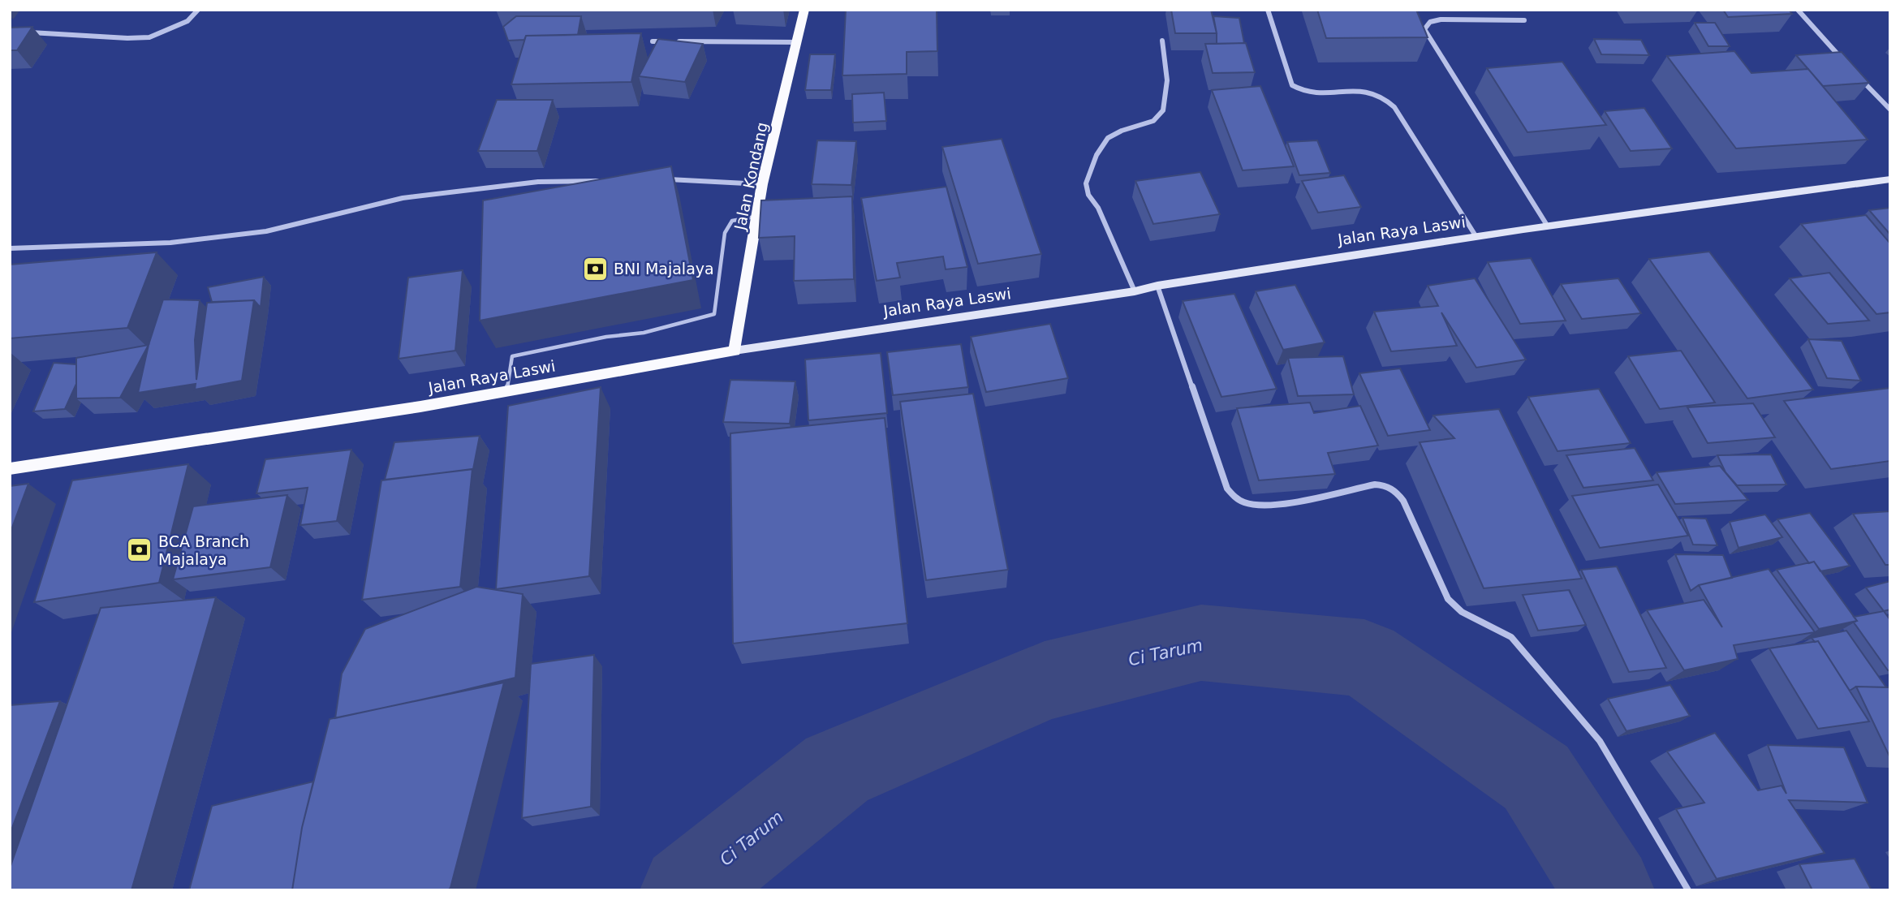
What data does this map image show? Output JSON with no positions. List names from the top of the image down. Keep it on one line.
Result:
{"streets":{"main road":["Jalan Kondang","Jalan Raya Laswi"]},"crossings":[["Jalan Kondang","Jalan Raya Laswi"]],"water":["Ci Tarum"],"places":{"bank":["BNI Majalaya","BCA Branch Majalaya"]}}
